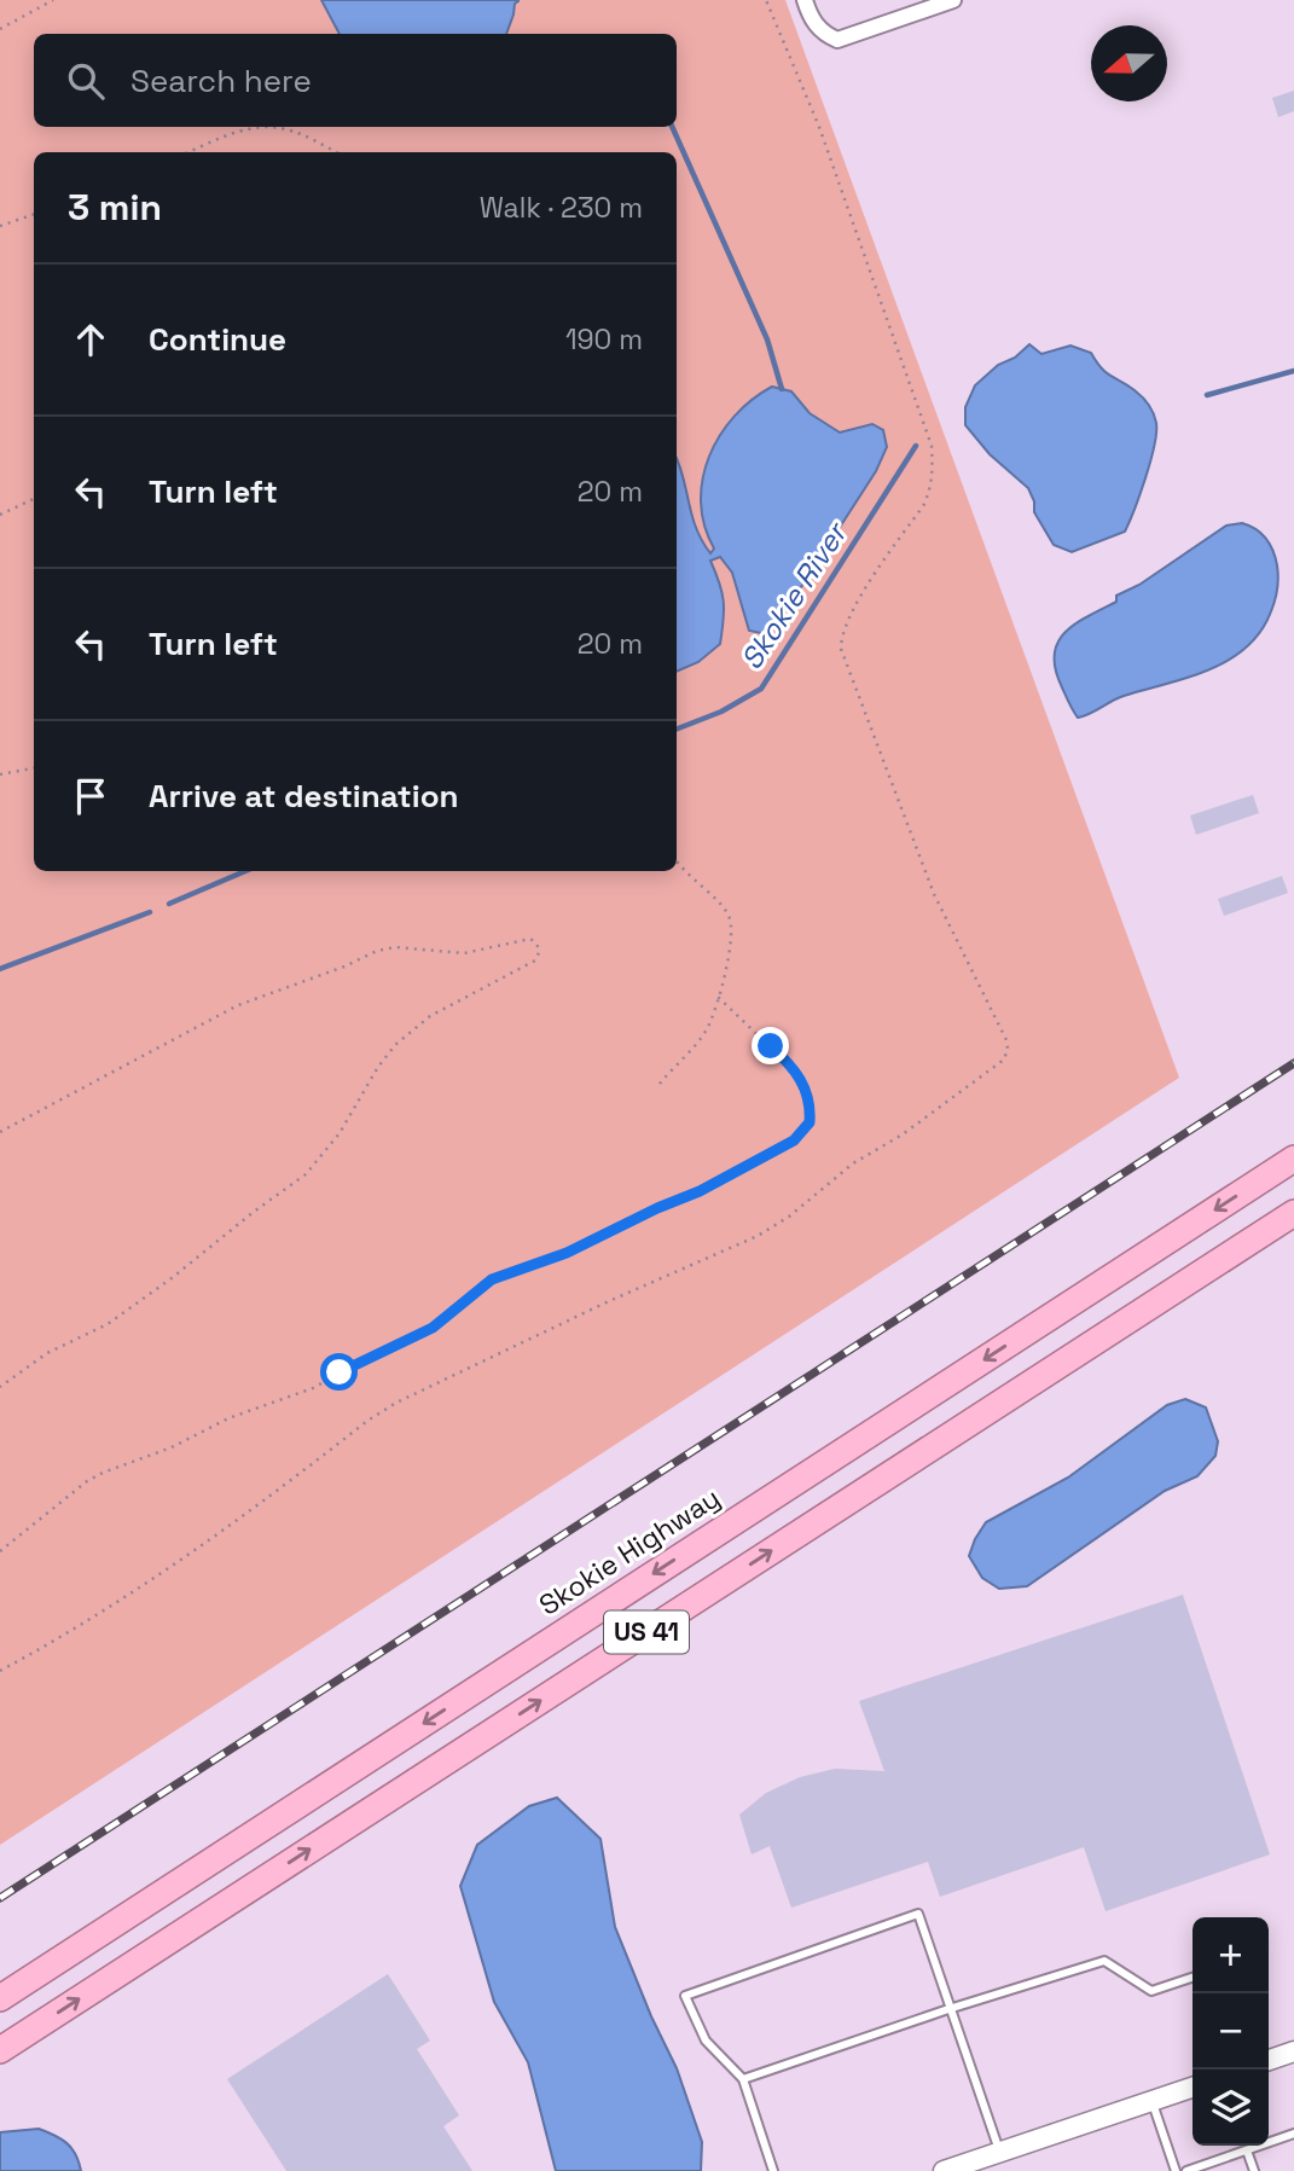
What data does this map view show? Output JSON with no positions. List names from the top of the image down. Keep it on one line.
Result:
{"streets":{"highway":["Skokie Highway","US 41"]},"water":["Skokie River"],"north":"left","page":{"search":"Search here","heading":["3 min","Walk · 230 m"],"list":[["Continue","190 m"],["Turn left","20 m"],["Turn left","20 m"],"Arrive at destination"],"map_buttons":["+","−"]}}
